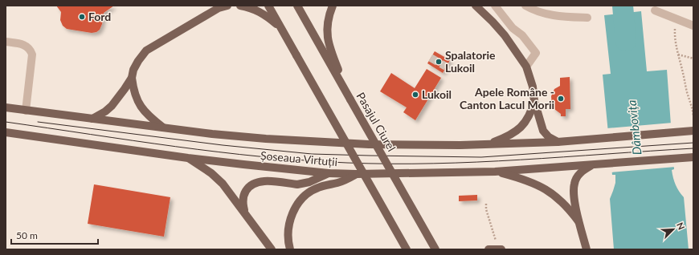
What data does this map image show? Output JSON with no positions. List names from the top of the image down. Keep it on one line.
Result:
{"streets":{"main road":["Pasajul Ciurel","Șoseaua Virtuții"]},"water":["Dâmbovița"],"places":["Ford","Spalatorie Lukoil","Lukoil","Apele Române - Canton Lacul Morii"],"scale_bar":"50 m","north":"top right"}
